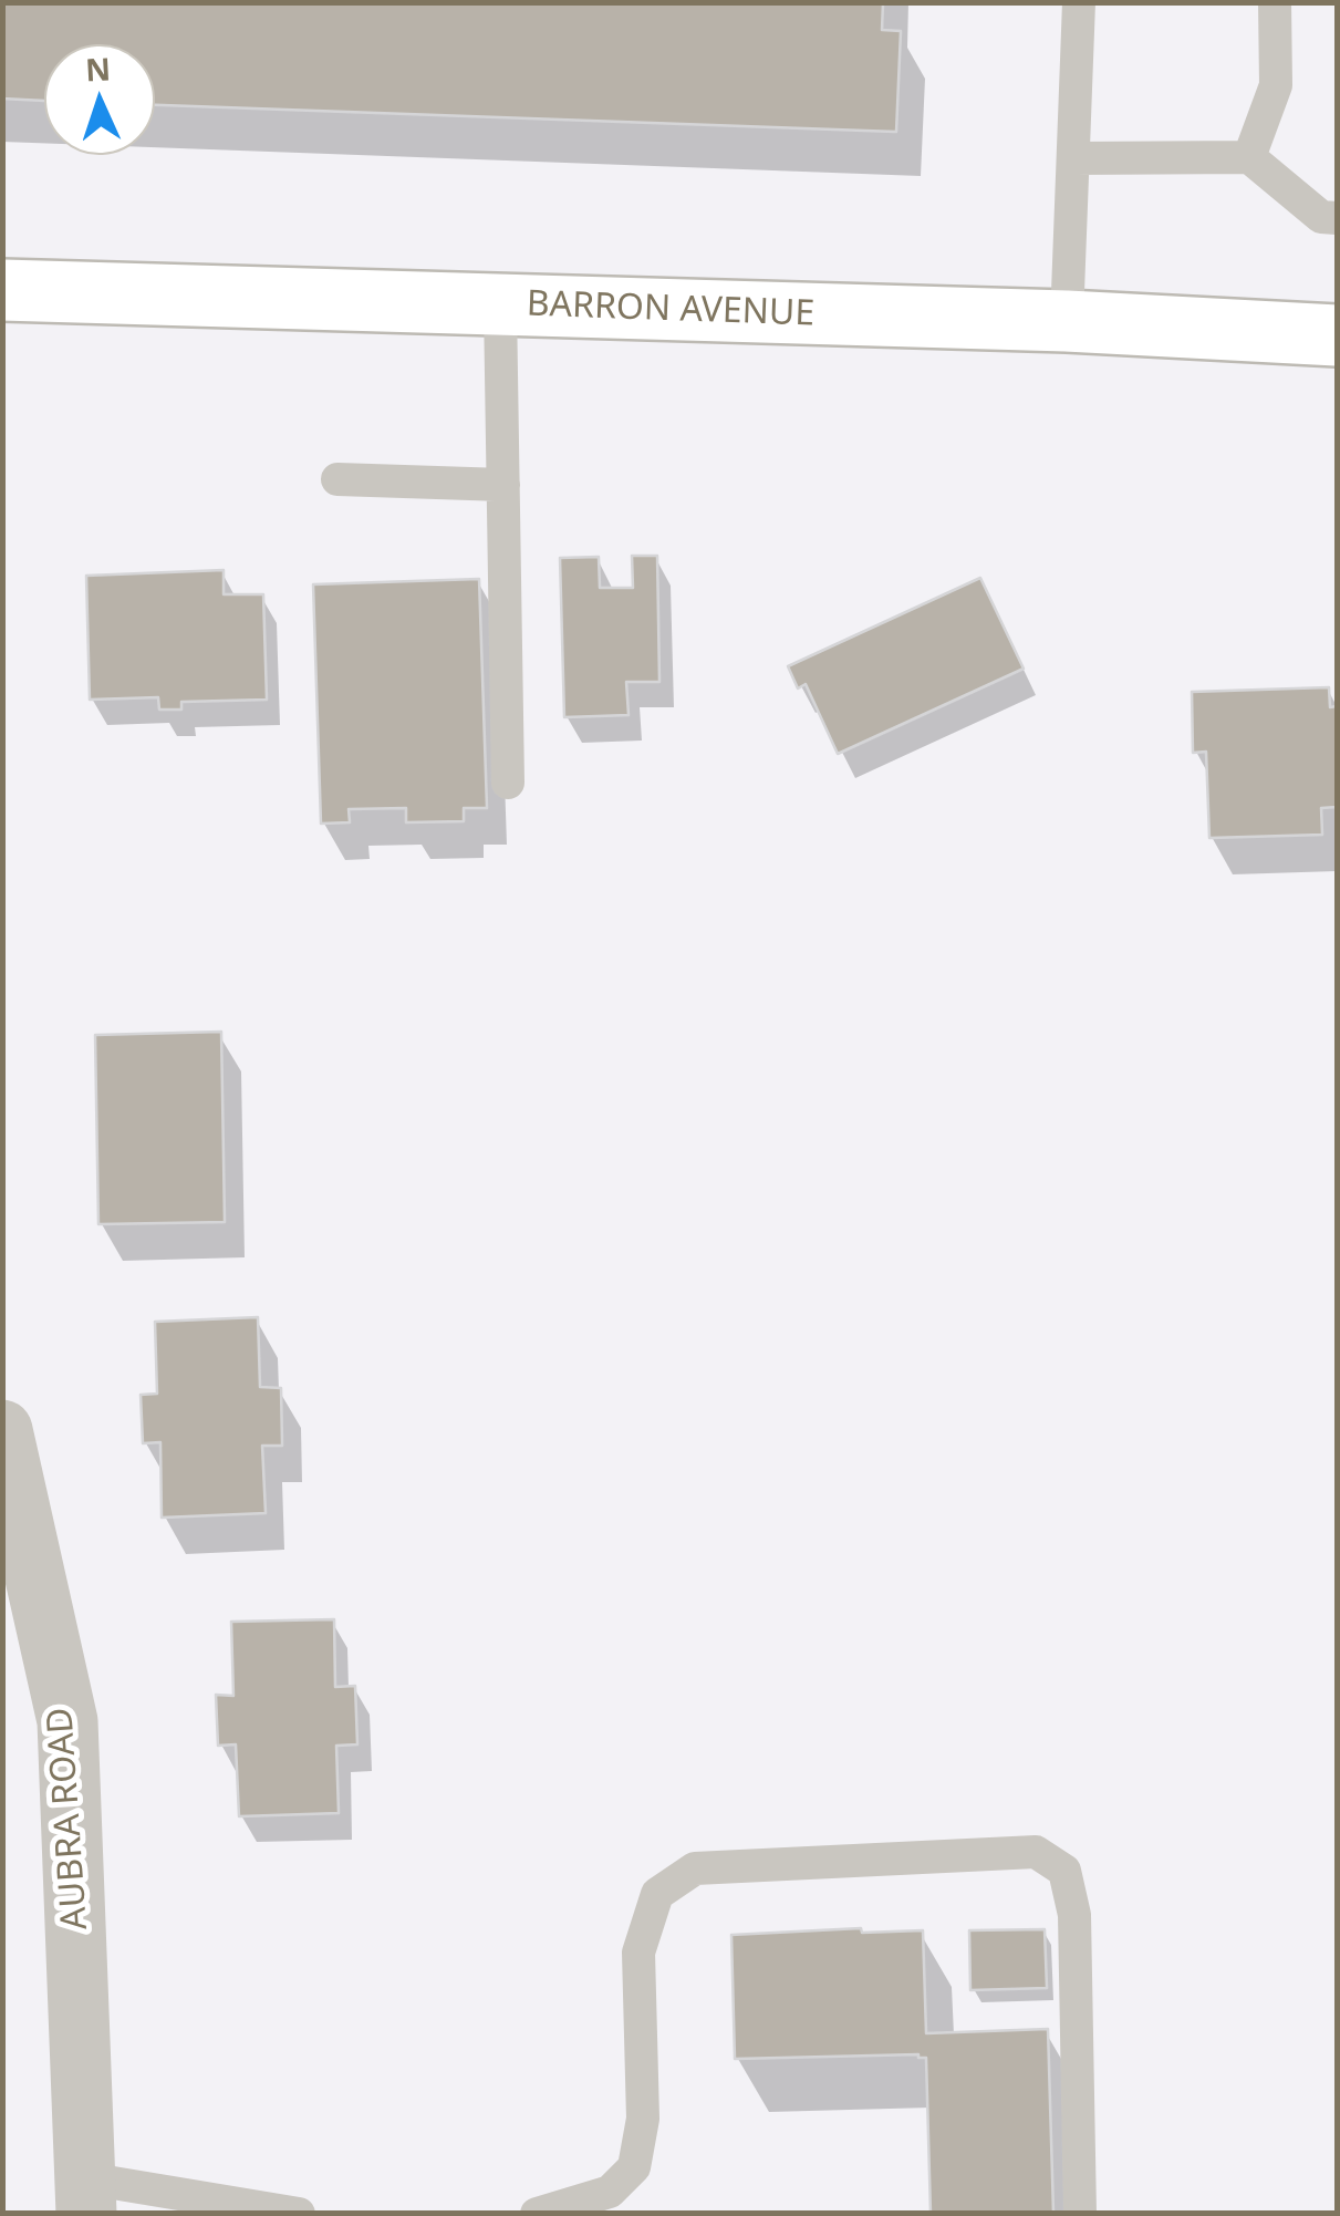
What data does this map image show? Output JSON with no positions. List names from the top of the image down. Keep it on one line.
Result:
{"streets":{"main road":["BARRON AVENUE"],"street":["AUBRA ROAD"]},"north":"top"}
